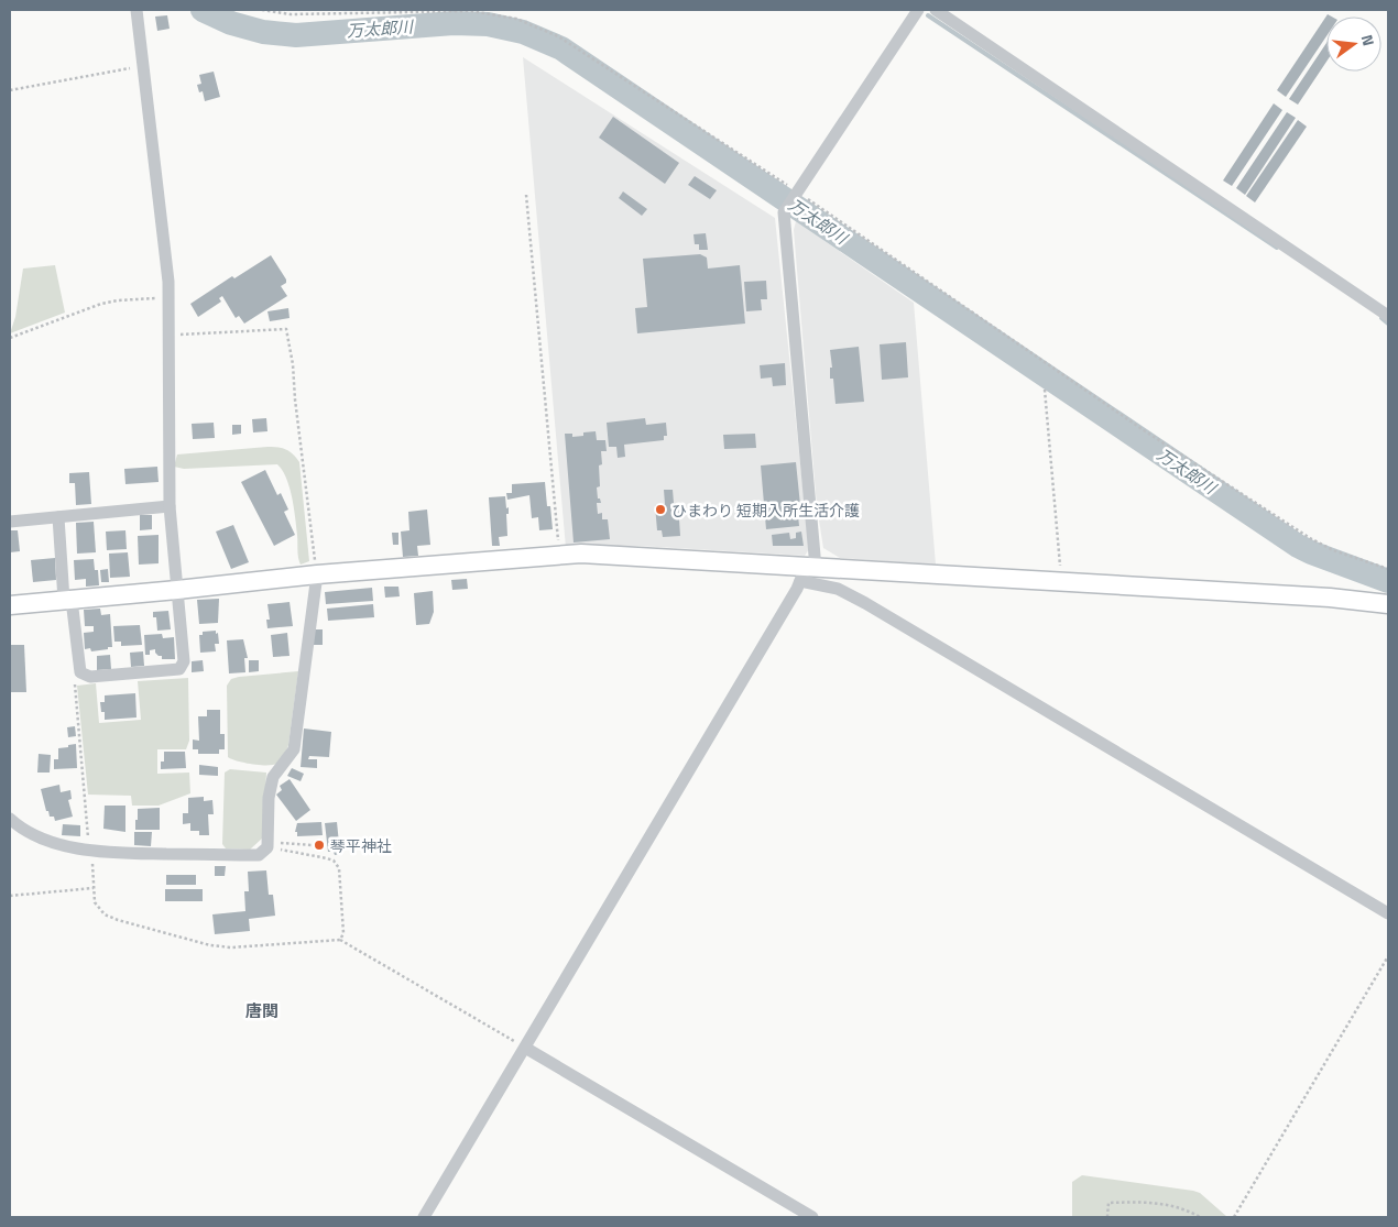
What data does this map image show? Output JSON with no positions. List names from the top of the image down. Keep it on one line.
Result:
{"districts":["唐関"],"water":["万太郎川"],"places":["ひまわり 短期入所生活介護","琴平神社"],"north":"right"}
